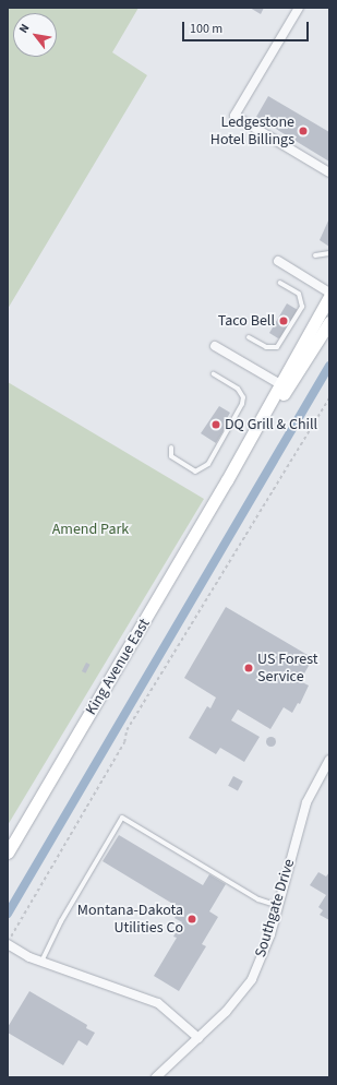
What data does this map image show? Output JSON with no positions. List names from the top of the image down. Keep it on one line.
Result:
{"streets":{"main road":["King Avenue East"],"street":["Southgate Drive"]},"parks":["Amend Park"],"places":["Ledgestone Hotel Billings","Taco Bell","DQ Grill & Chill","US Forest Service","Montana-Dakota Utilities Co"],"scale_bar":"100 m","north":"top left"}
